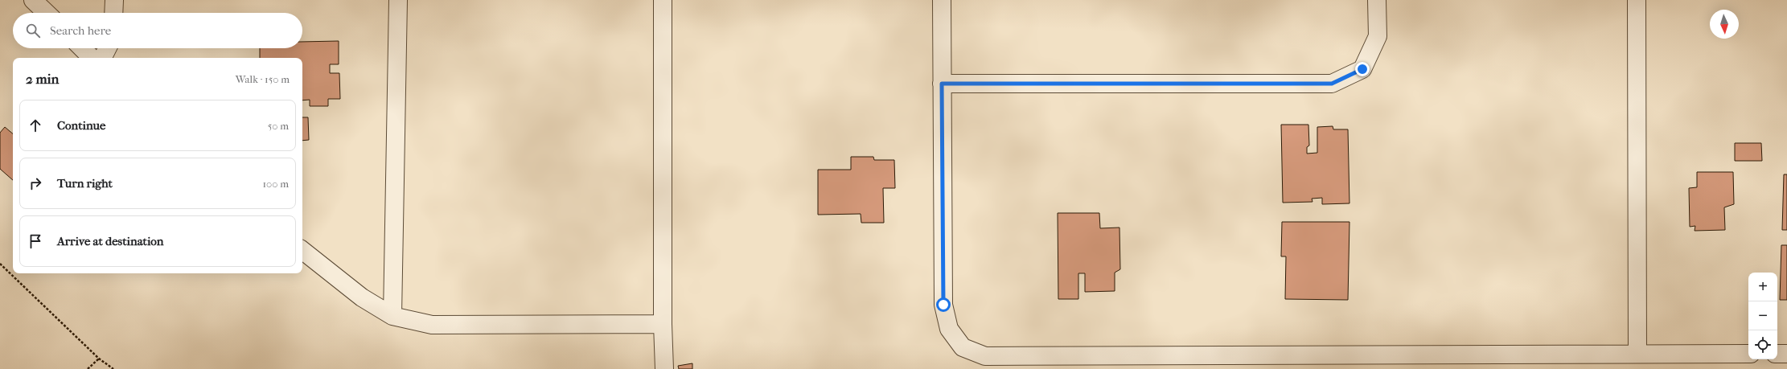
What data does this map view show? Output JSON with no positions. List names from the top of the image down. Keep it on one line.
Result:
{"north":"bottom","page":{"search":"Search here","heading":["2 min","Walk · 150 m"],"list":[["Continue","50 m"],["Turn right","100 m"],"Arrive at destination"],"map_buttons":["+","−"]}}
